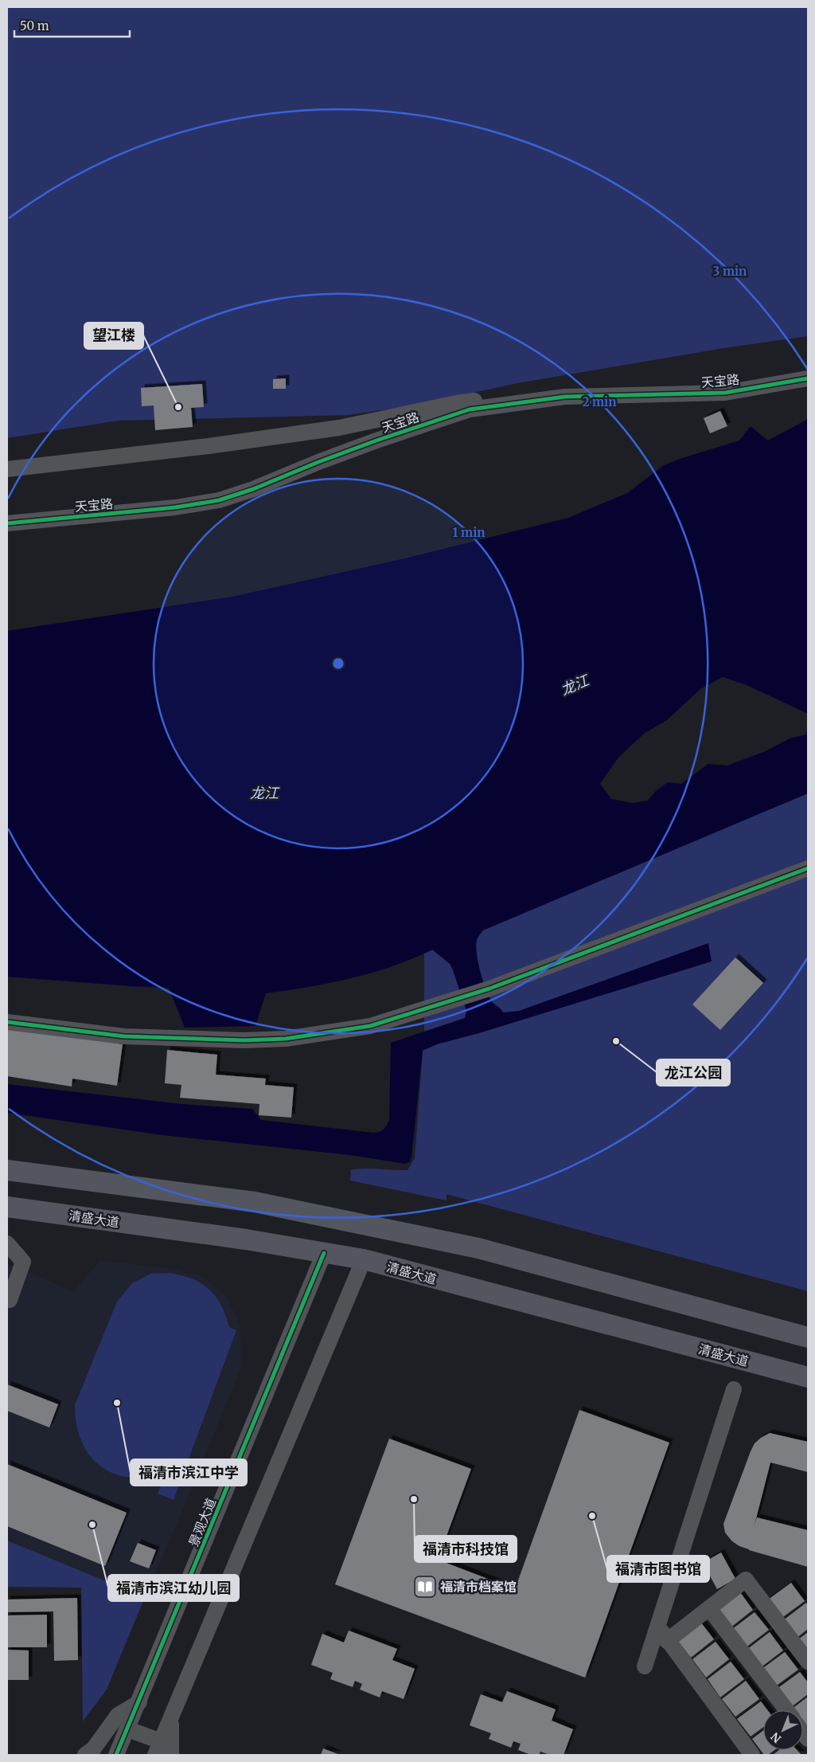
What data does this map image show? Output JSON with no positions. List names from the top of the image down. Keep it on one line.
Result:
{"streets":{"main road":["清盛大道"],"street":["天宝路","景观大道"]},"crossings":[["清盛大道","景观大道"]],"water":["龙江"],"places":{"other":["望江楼","龙江公园","福清市滨江中学","福清市科技馆","福清市图书馆","福清市滨江幼儿园"],"library":["福清市档案馆"]},"scale_bar":"50 m","north":"bottom left","rings":["3 min","2 min","1 min"]}
